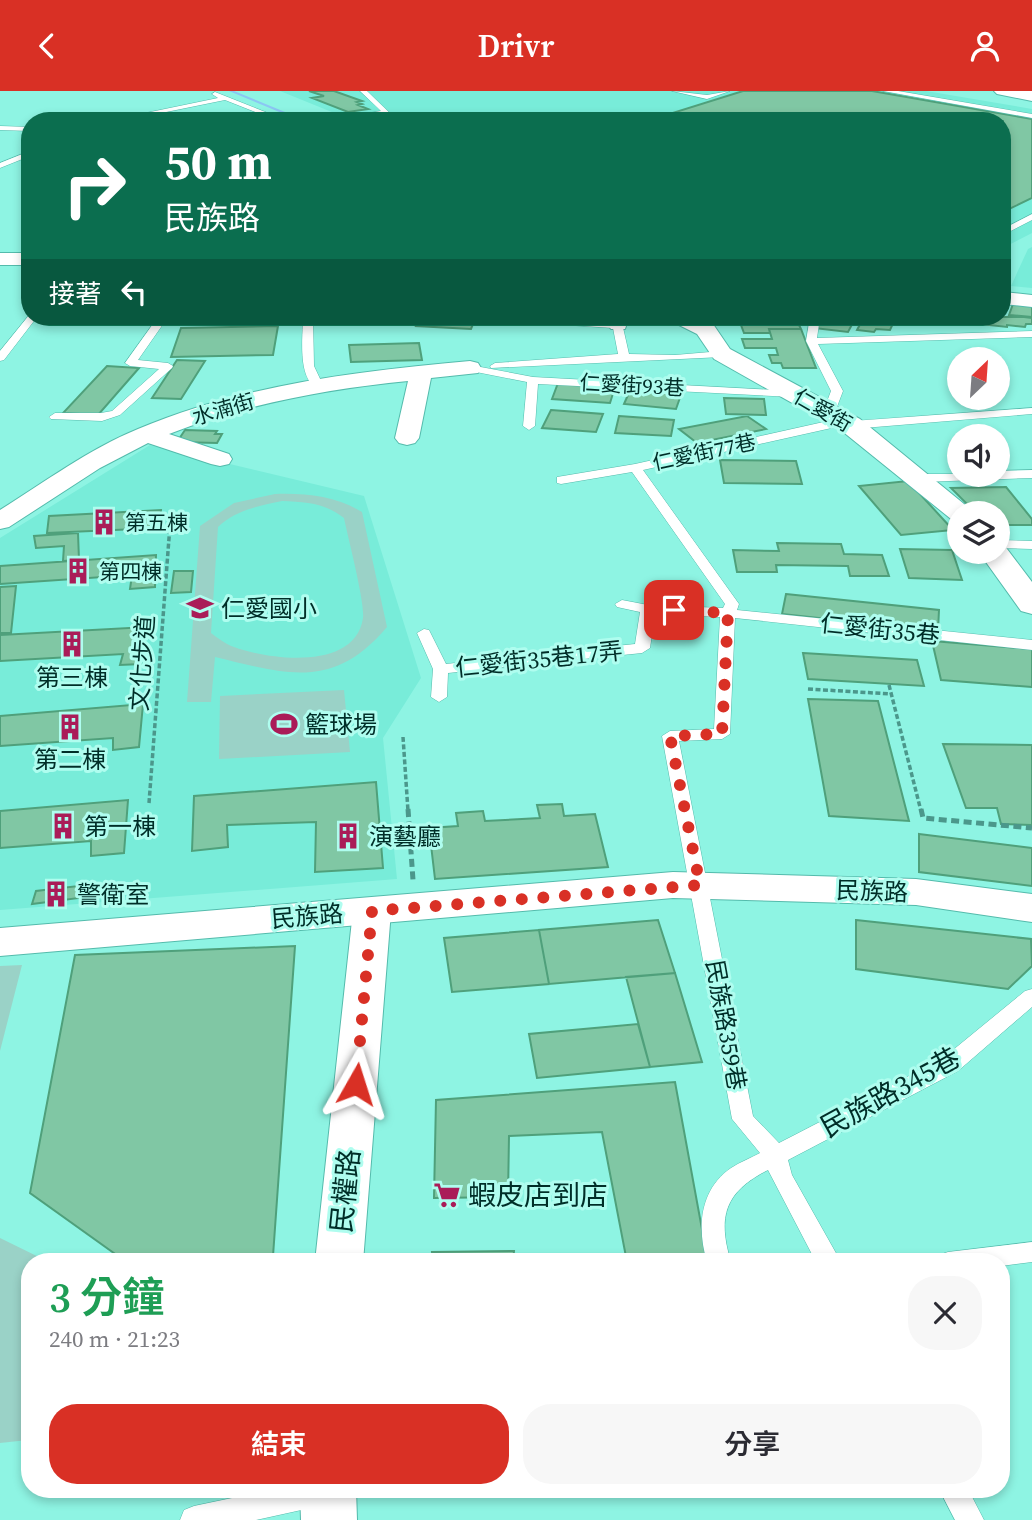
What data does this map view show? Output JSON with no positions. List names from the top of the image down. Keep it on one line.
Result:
{"streets":{"street":["水湳街","仁愛街","民族路","民權路"],"lane":["仁愛街93巷","仁愛街77巷","仁愛街35巷","仁愛街35巷17弄","民族路359巷","民族路345巷"],"path":["文化步道"]},"crossings":[["仁愛街93巷","水湳街"],["仁愛街93巷","仁愛街"],["仁愛街","仁愛街77巷"],["仁愛街35巷","民族路359巷"],["民族路","民族路359巷"],["民族路","民權路"],["民族路359巷","民族路345巷"]],"places":{"building":["第五棟","第四棟","第三棟","第二棟","第一棟","演藝廳","警衛室"],"school or university":["仁愛國小"],"sports":["籃球場"],"supermarket":["蝦皮店到店"]},"north":"top right","page":{"header":"Drivr","turn":["50 m","民族路"],"then":"接著","heading":["3 分鐘","240 m · 21:23"],"buttons":["結束","分享"]}}
